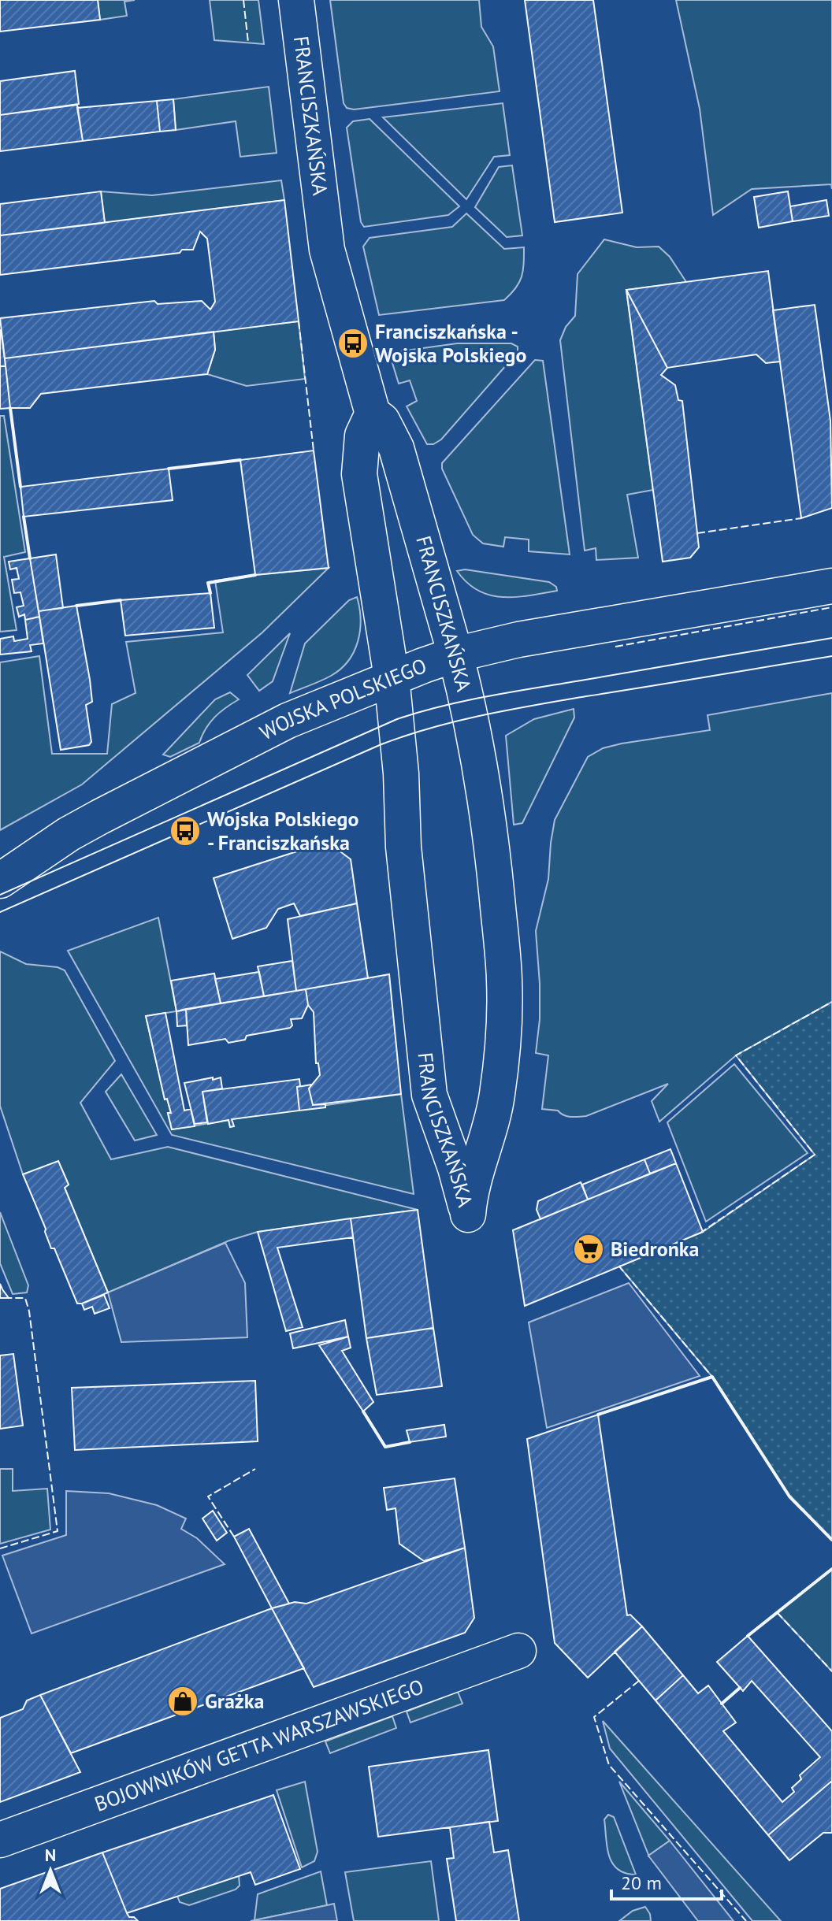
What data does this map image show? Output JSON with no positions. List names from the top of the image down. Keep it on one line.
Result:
{"streets":{"main road":["FRANCISZKAŃSKA","WOJSKA POLSKIEGO","BOJOWNIKÓW GETTA WARSZAWSKIEGO"]},"crossings":[["FRANCISZKAŃSKA","WOJSKA POLSKIEGO"]],"places":{"bus stop":["Franciszkańska - Wojska Polskiego","Wojska Polskiego - Franciszkańska"],"supermarket":["Biedronka"],"shop":["Grażka"]},"scale_bar":"20 m","north":"top"}
